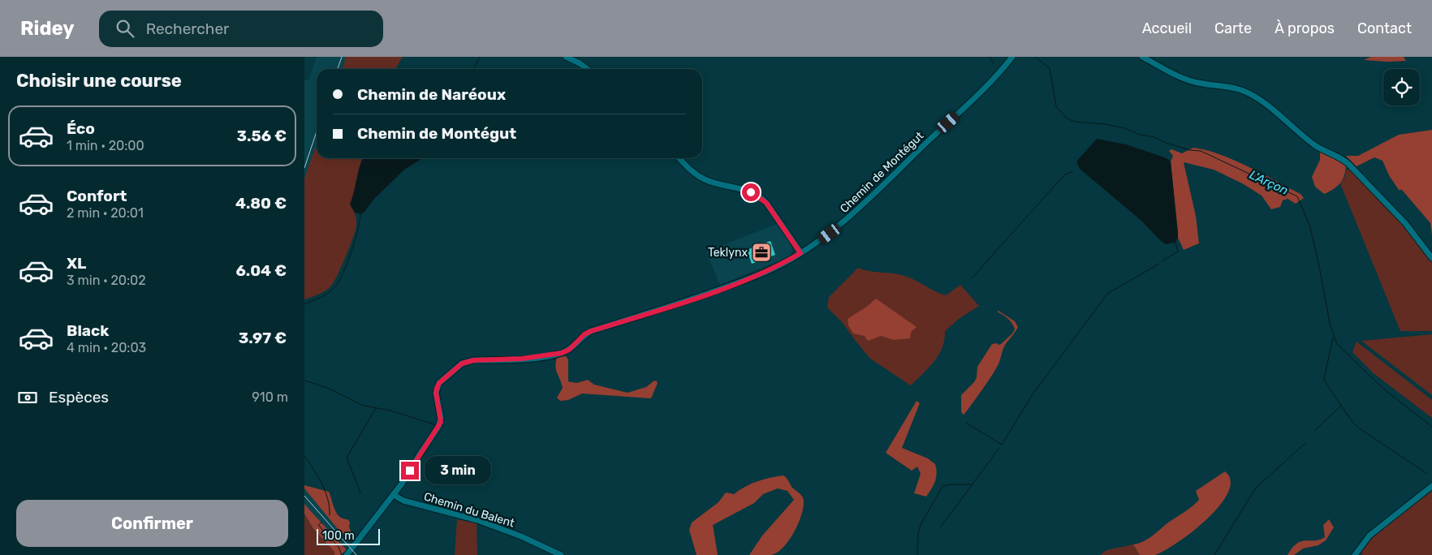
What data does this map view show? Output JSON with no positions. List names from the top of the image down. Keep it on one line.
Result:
{"streets":{"street":["Chemin de Montégut","Chemin du Balent"]},"crossings":[["Chemin de Montégut","Chemin du Balent"]],"water":["L'Arçon"],"places":{"office":["Teklynx"]},"scale_bar":"100 m","page":{"header":"Ridey","search":"Rechercher","nav":["Accueil","Carte","À propos","Contact"],"heading":"Choisir une course","banner":["Chemin de Naréoux","Chemin de Montégut"],"list":[{"name":"Éco","note":"1 min · 20:00","value":"3.56 €"},{"name":"Confort","note":"2 min · 20:01","value":"4.80 €"},{"name":"XL","note":"3 min · 20:02","value":"6.04 €"},{"name":"Black","note":"4 min · 20:03","value":"3.97 €"}],"pay":["Espèces","910 m"],"bubble":"3 min","buttons":"Confirmer","scale":"100 m"}}
